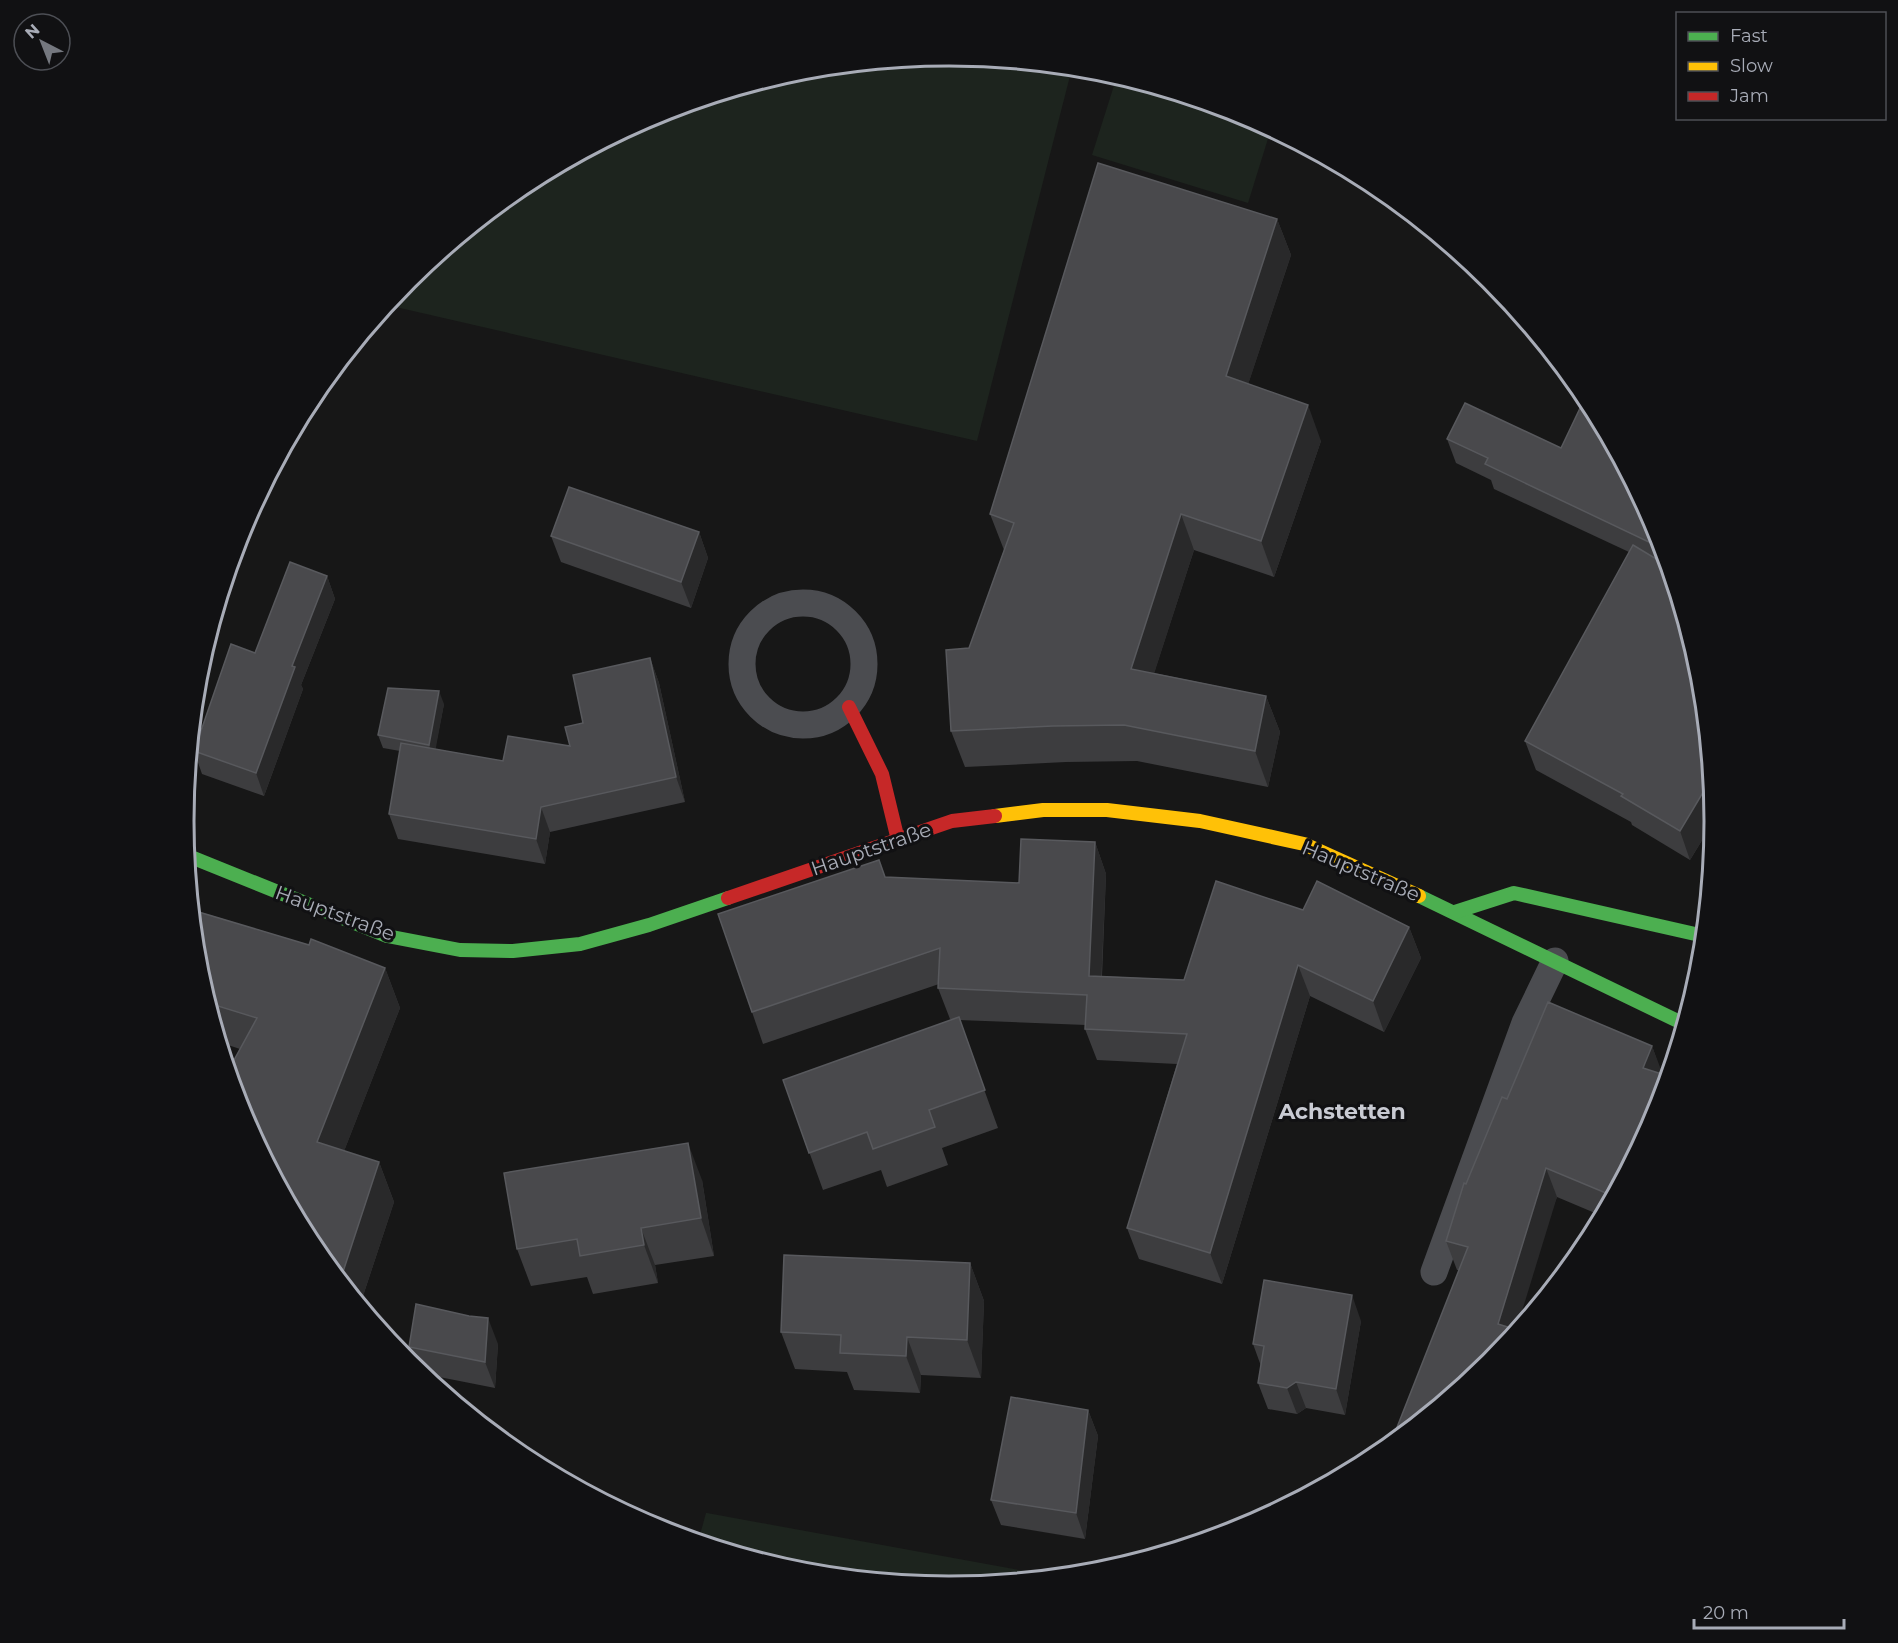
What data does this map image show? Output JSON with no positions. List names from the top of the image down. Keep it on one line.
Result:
{"streets":{"street":["Hauptstraße"]},"districts":["Achstetten"],"legend":["Fast","Slow","Jam"],"scale_bar":"20 m","north":"top left"}
